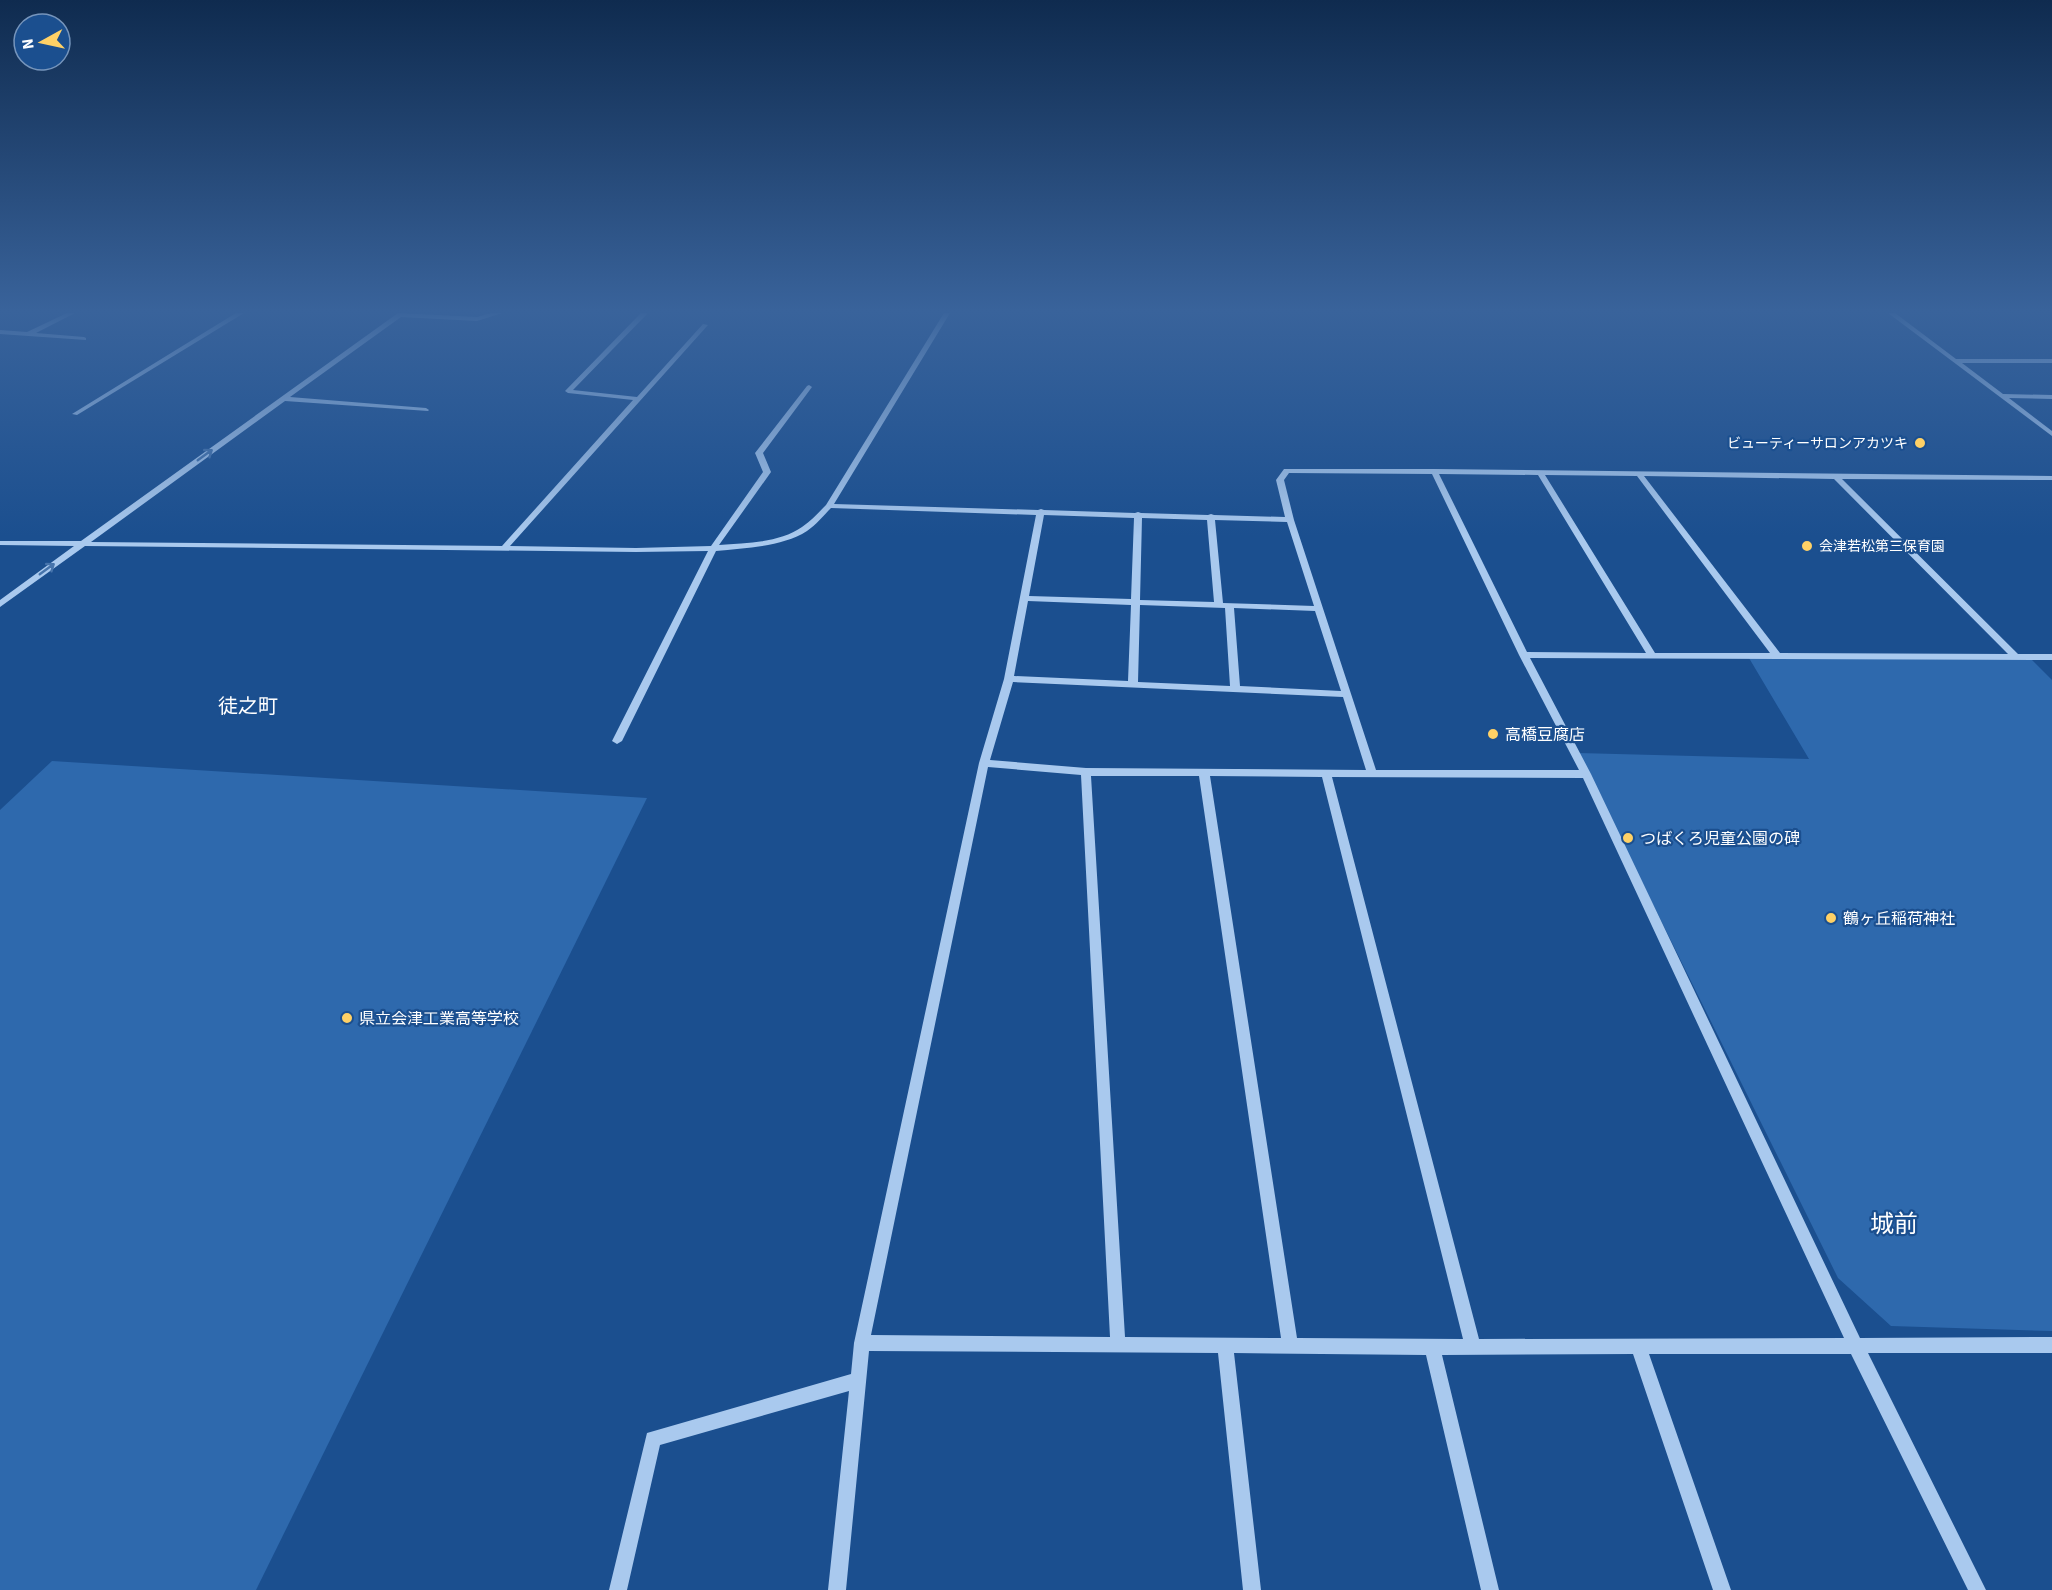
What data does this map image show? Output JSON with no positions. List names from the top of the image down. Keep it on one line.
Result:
{"districts":["徒之町","城前"],"places":["ビューティーサロンアカツキ","会津若松第三保育園","高橋豆腐店","つばくろ児童公園の碑","鶴ヶ丘稲荷神社","県立会津工業高等学校"],"north":"left"}
